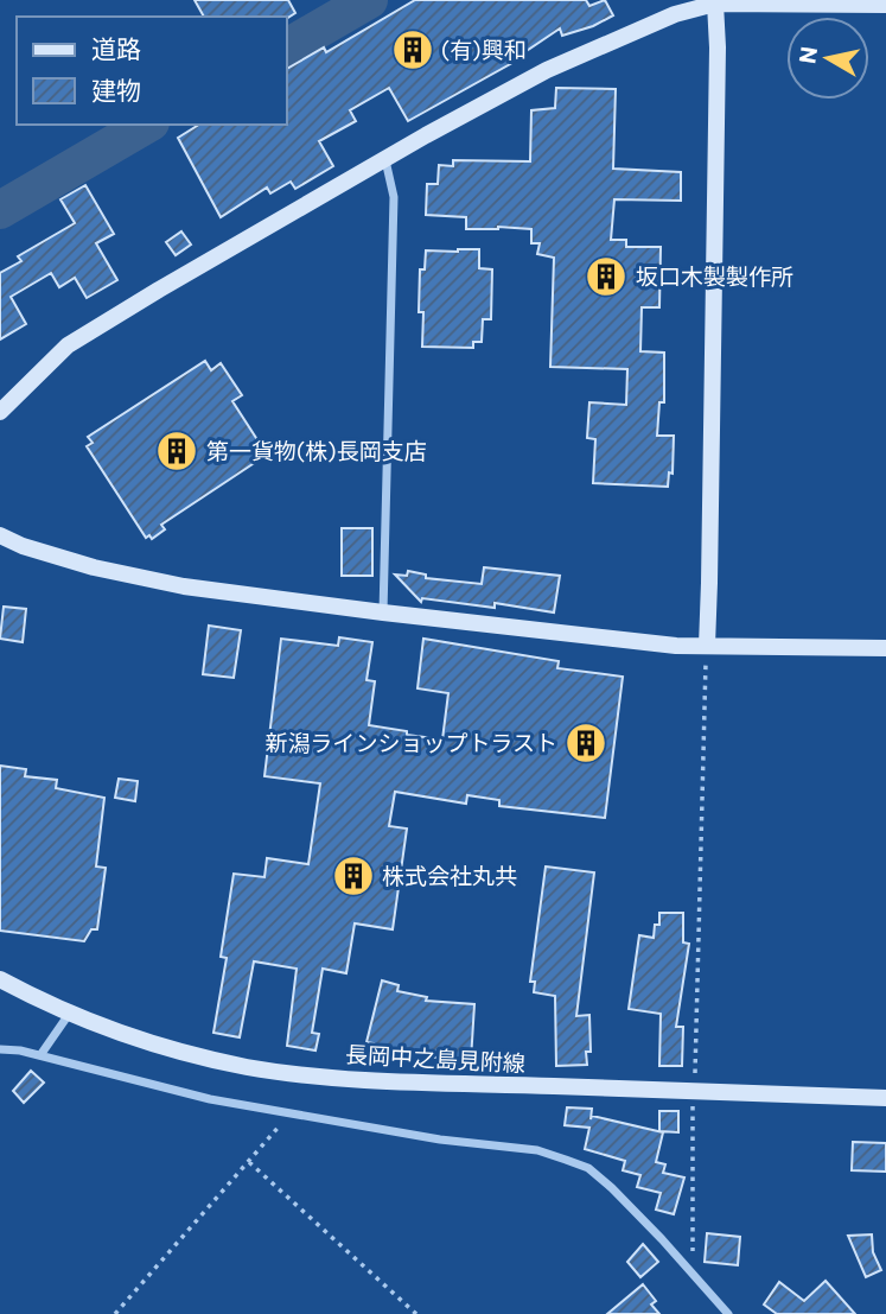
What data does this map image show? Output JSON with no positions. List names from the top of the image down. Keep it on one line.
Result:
{"streets":{"street":["長岡中之島見附線"]},"places":{"building":["(有)興和","坂口木製製作所","第一貨物(株)長岡支店","新潟ラインショップトラスト","株式会社丸共"]},"legend":["道路","建物"],"north":"left"}
